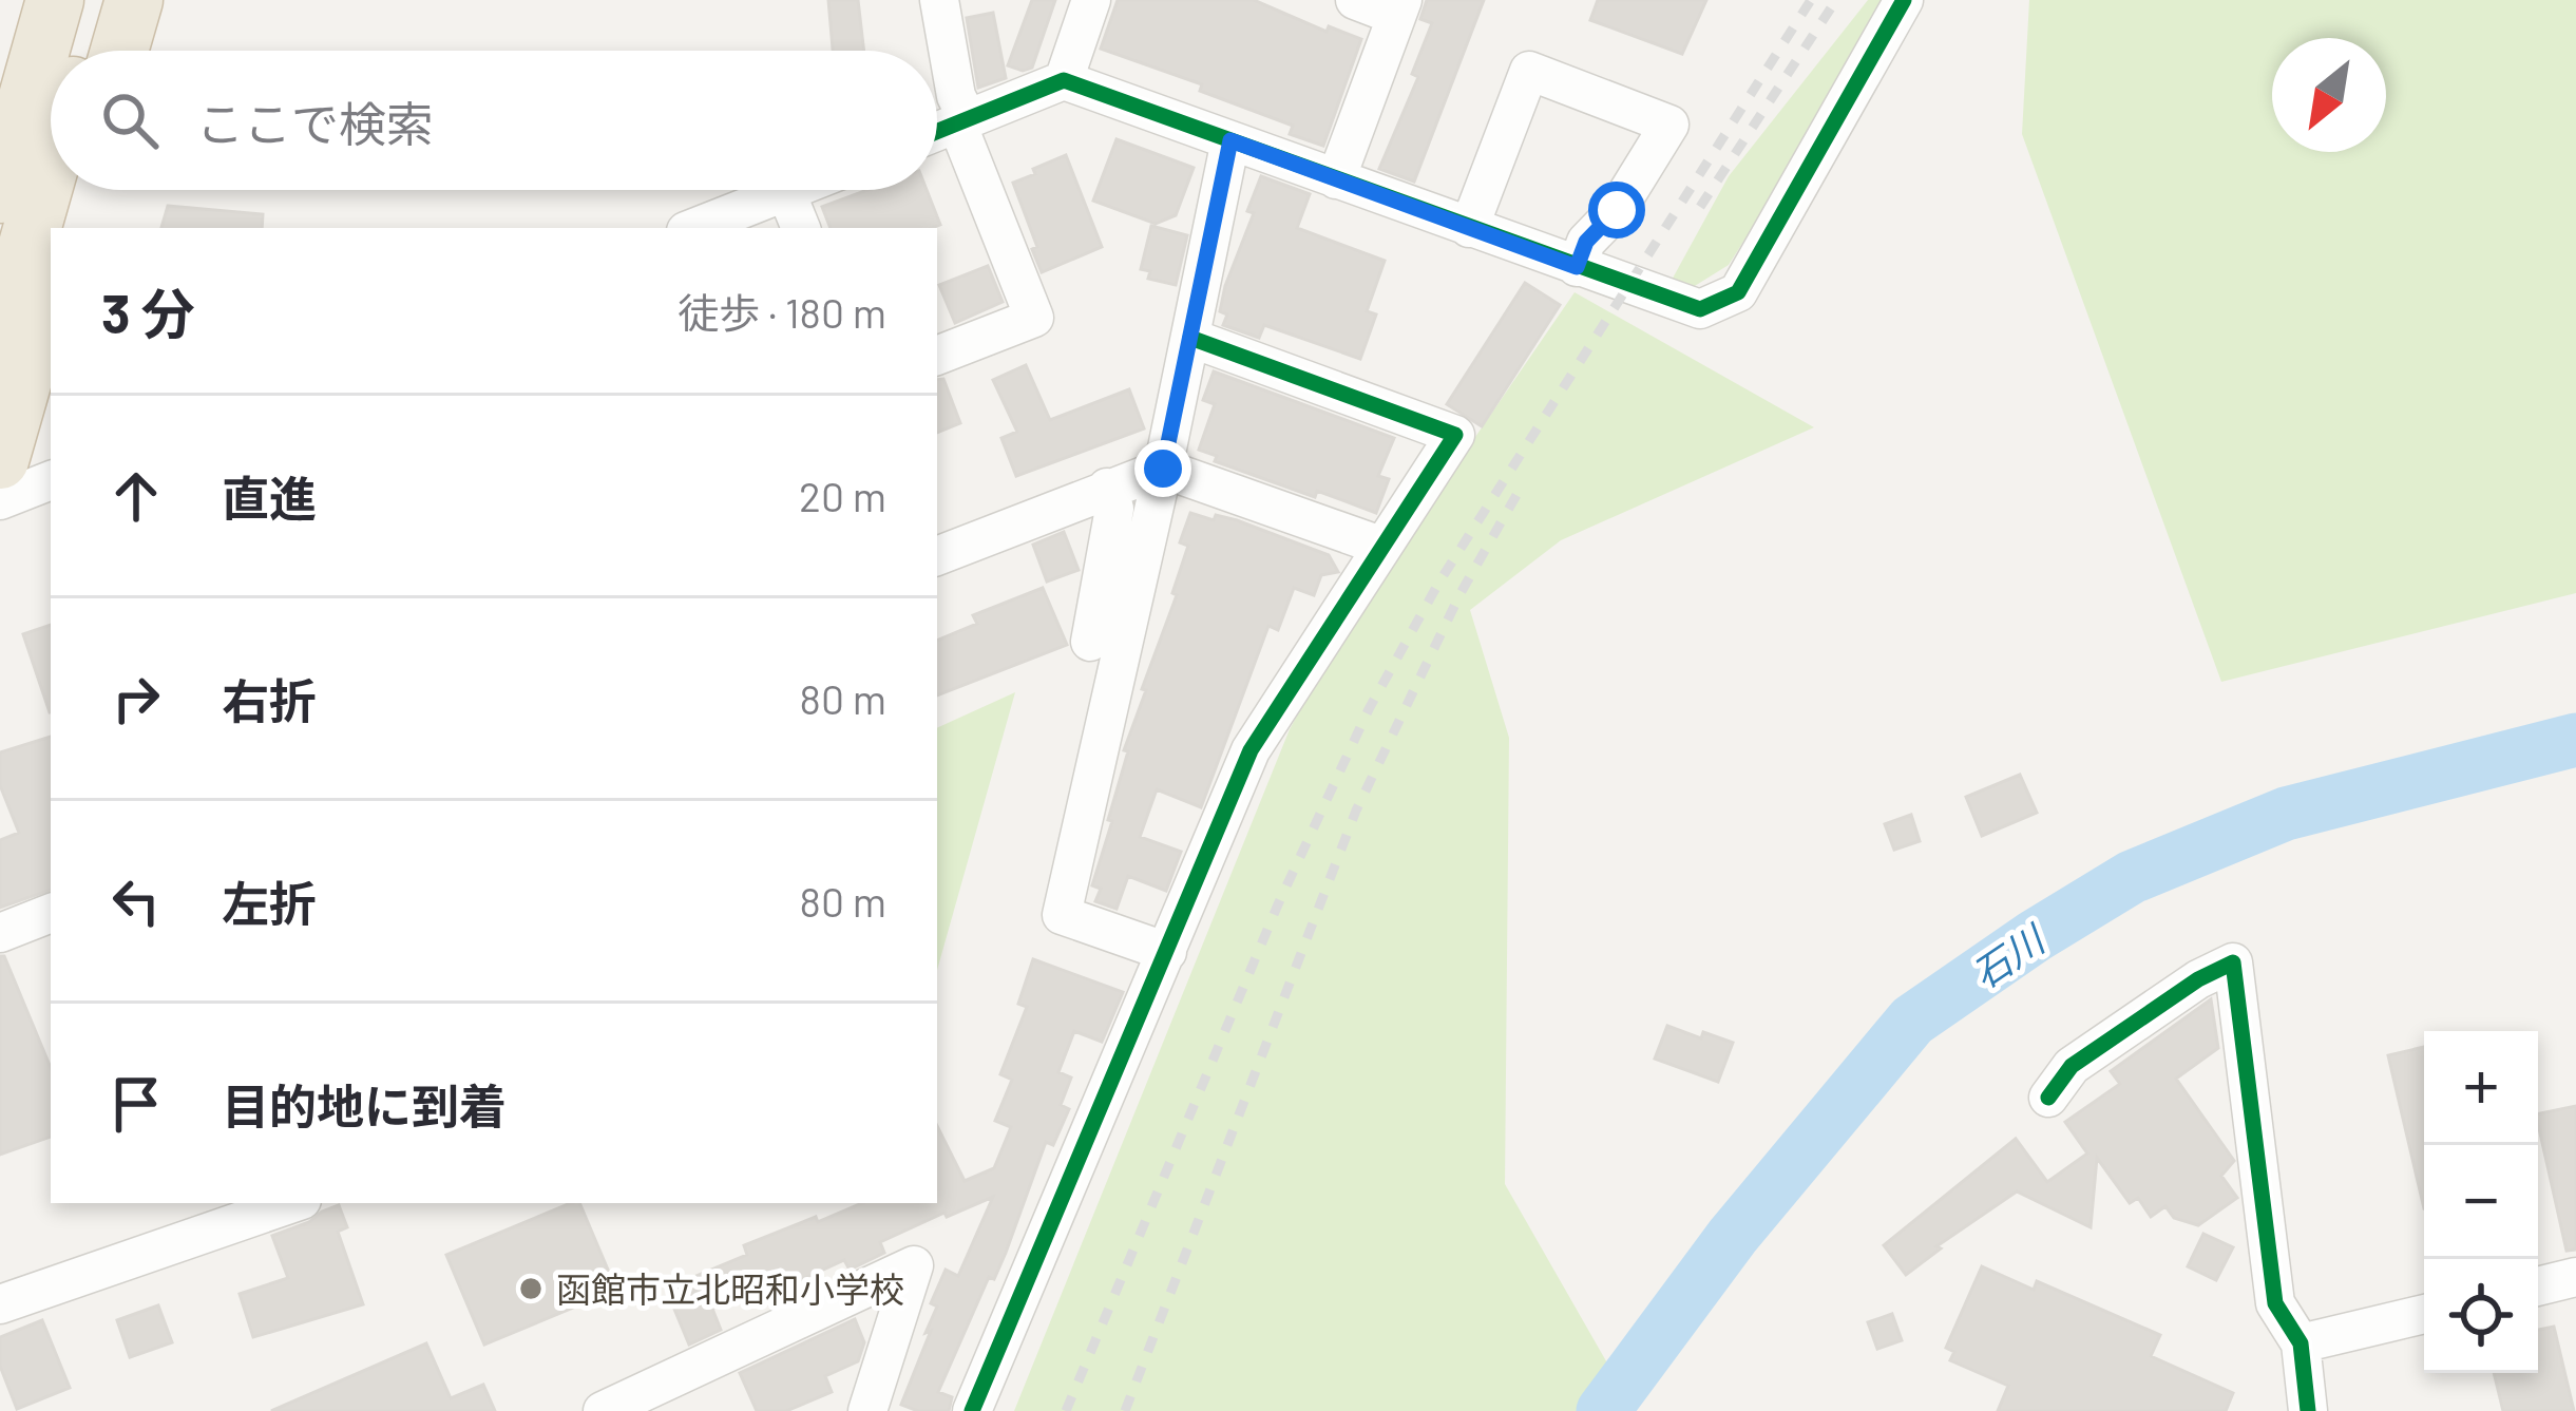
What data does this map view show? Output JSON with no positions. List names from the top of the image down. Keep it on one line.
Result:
{"water":["石川"],"places":["函館市立北昭和小学校"],"north":"bottom left","page":{"search":"ここで検索","heading":["3 分","徒歩 · 180 m"],"list":[["直進","20 m"],["右折","80 m"],["左折","80 m"],"目的地に到着"],"map_buttons":["+","−"]}}
